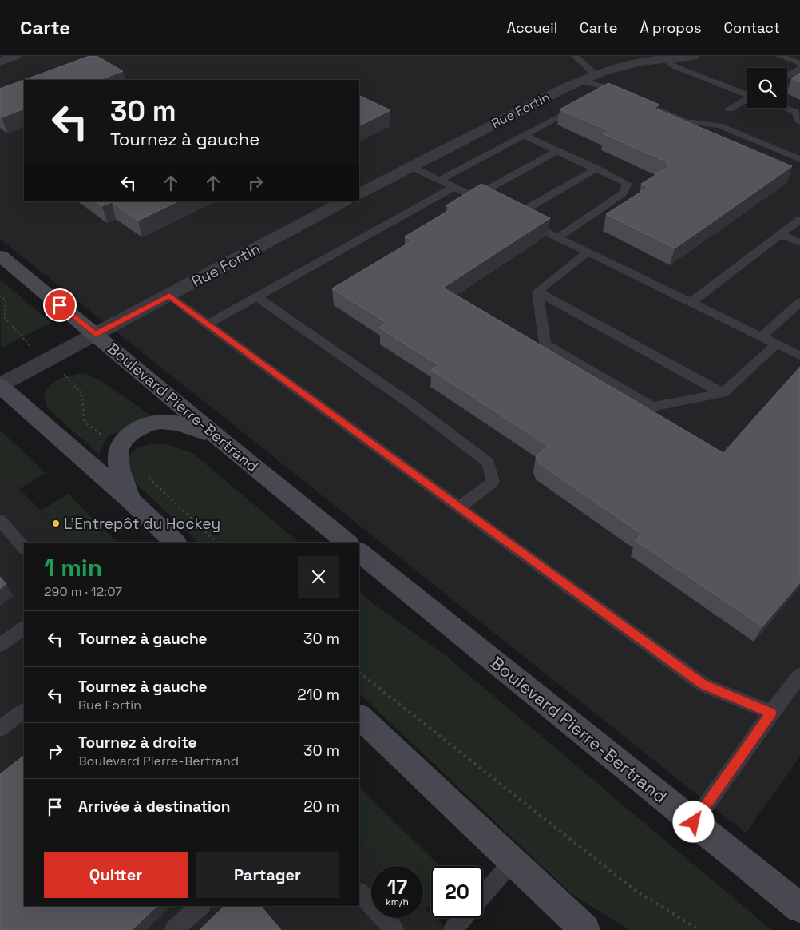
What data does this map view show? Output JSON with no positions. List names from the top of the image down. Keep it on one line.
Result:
{"streets":{"main road":["Boulevard Pierre-Bertrand"],"street":["Rue Fortin"]},"crossings":[["Rue Fortin","Boulevard Pierre-Bertrand"]],"places":["L'Entrepôt du Hockey"],"page":{"header":"Carte","nav":["Accueil","Carte","À propos","Contact"],"turn":["30 m","Tournez à gauche"],"heading":["1 min","290 m · 12:07"],"list":[{"name":"Tournez à gauche","value":"30 m"},{"name":"Tournez à gauche","note":"Rue Fortin","value":"210 m"},{"name":"Tournez à droite","note":"Boulevard Pierre-Bertrand","value":"30 m"},{"name":"Arrivée à destination","value":"20 m"}],"buttons":["Quitter","Partager"],"speed":"17 km/h","limit":"20"}}
